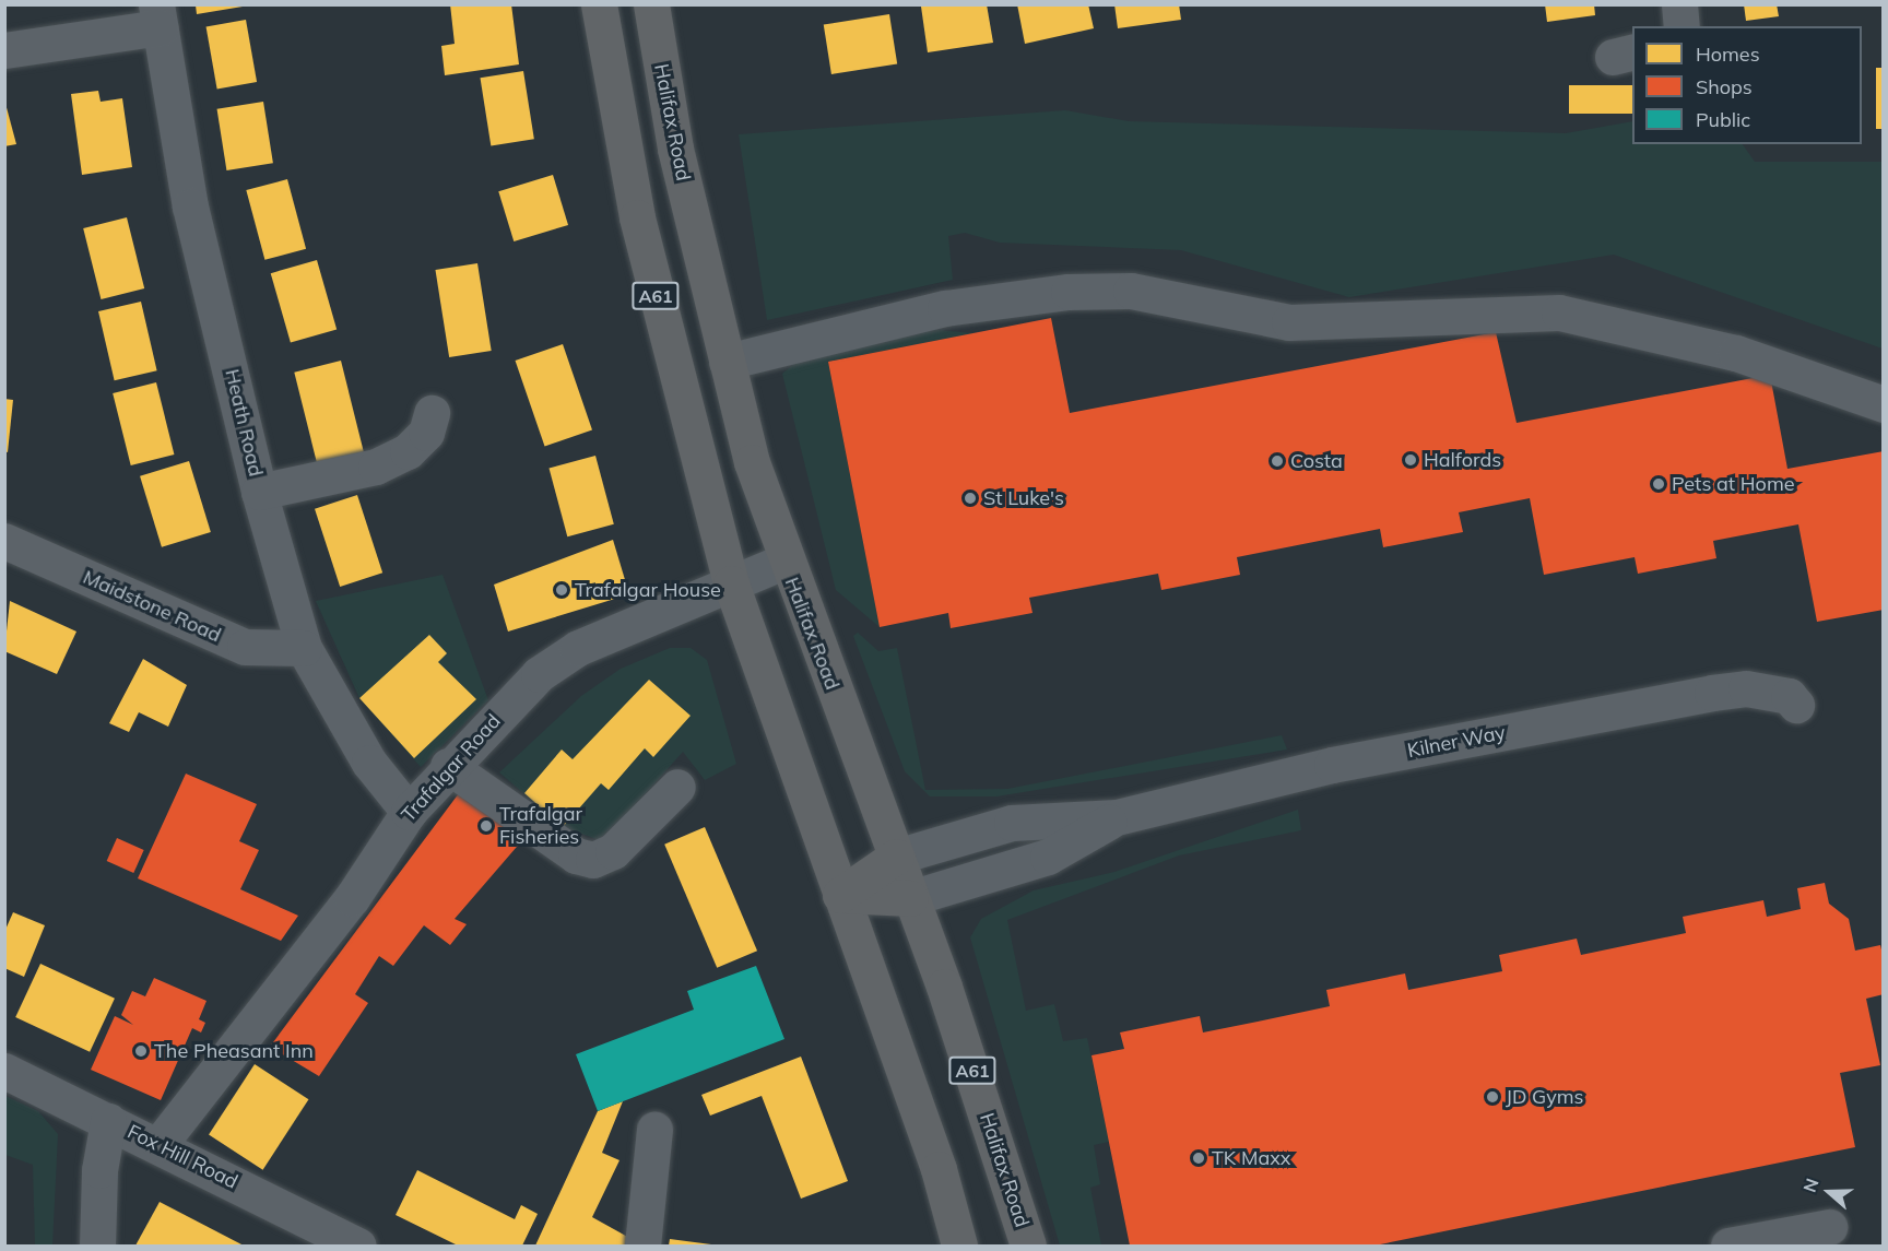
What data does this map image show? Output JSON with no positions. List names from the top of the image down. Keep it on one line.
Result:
{"streets":{"highway":["Halifax Road","A61"],"street":["Heath Road","Maidstone Road","Kilner Way","Trafalgar Road","Fox Hill Road"]},"crossings":[["Halifax Road","Kilner Way"],["Halifax Road","Trafalgar Road"],["A61","Trafalgar Road"],["Heath Road","Maidstone Road"],["Heath Road","Trafalgar Road"],["Trafalgar Road","Fox Hill Road"]],"places":["Halfords","Costa","Pets at Home","St Luke's","Trafalgar House","Trafalgar Fisheries","The Pheasant Inn","JD Gyms","TK Maxx"],"legend":["Homes","Shops","Public"],"north":"left"}
